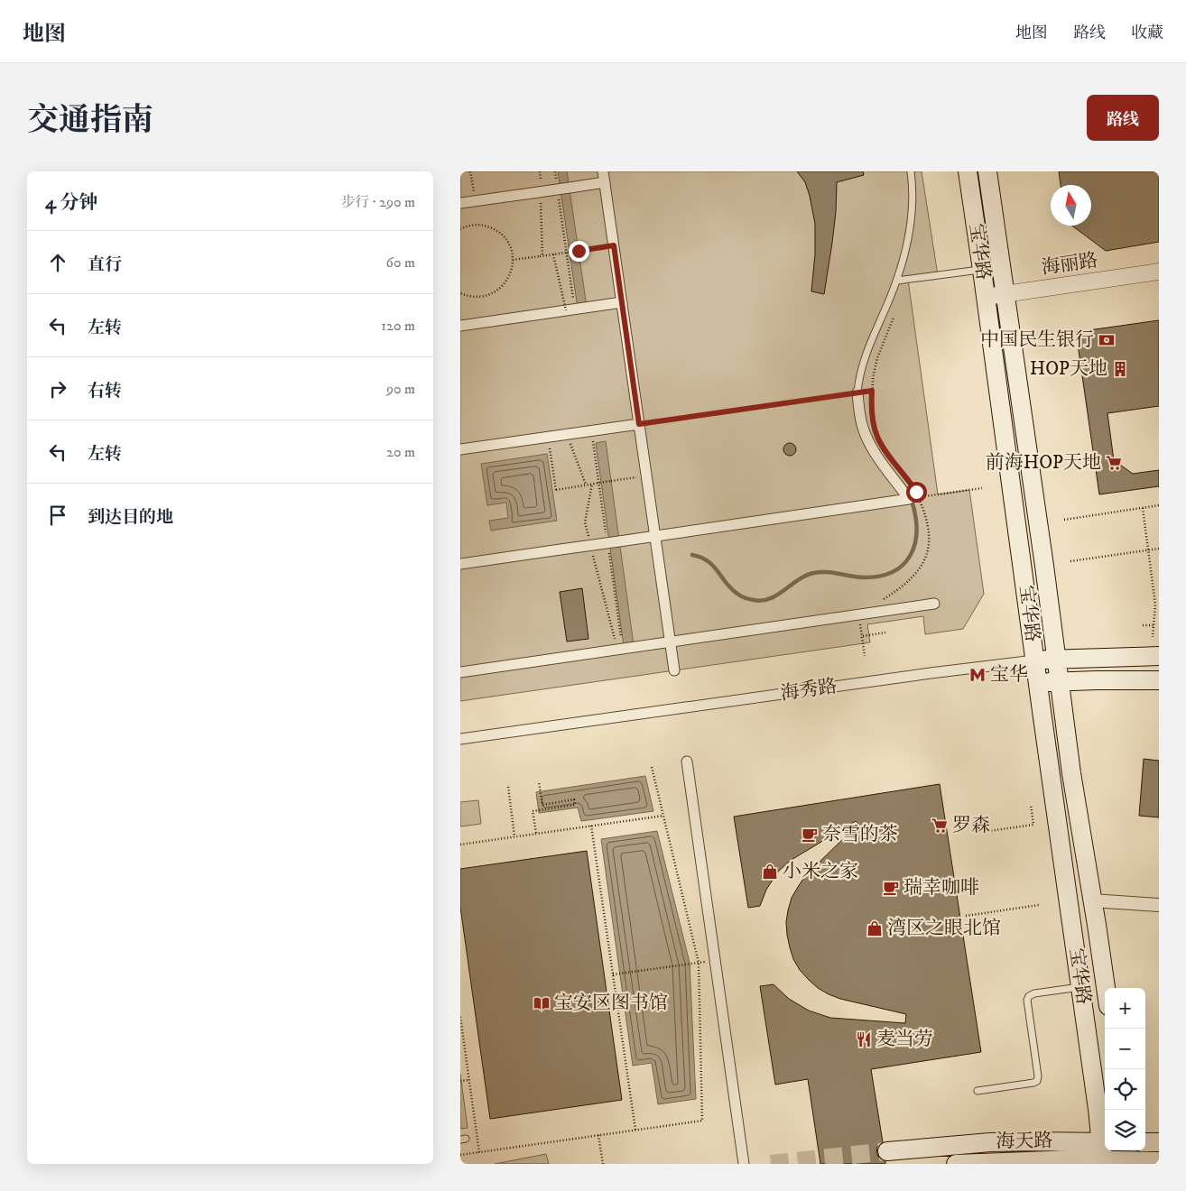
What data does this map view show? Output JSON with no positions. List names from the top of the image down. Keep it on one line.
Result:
{"streets":{"main road":["宝华路","海秀路","海天路"],"street":["海丽路"]},"crossings":[["宝华路","海丽路"],["宝华路","海秀路"],["宝华路","海天路"]],"places":{"bank":["中国民生银行"],"building":["HOP天地"],"supermarket":["前海HOP天地","罗森"],"metro station":["宝华"],"cafe":["奈雪的茶","瑞幸咖啡"],"shop":["小米之家","湾区之眼北馆"],"library":["宝安区图书馆"],"restaurant":["麦当劳"]},"north":"top","page":{"header":"地图","nav":["地图","路线","收藏"],"title":"交通指南","buttons":"路线","heading":["4 分钟","步行 · 290 m"],"list":[["直行","60 m"],["左转","120 m"],["右转","90 m"],["左转","20 m"],"到达目的地"],"map_buttons":["+","−"]}}
